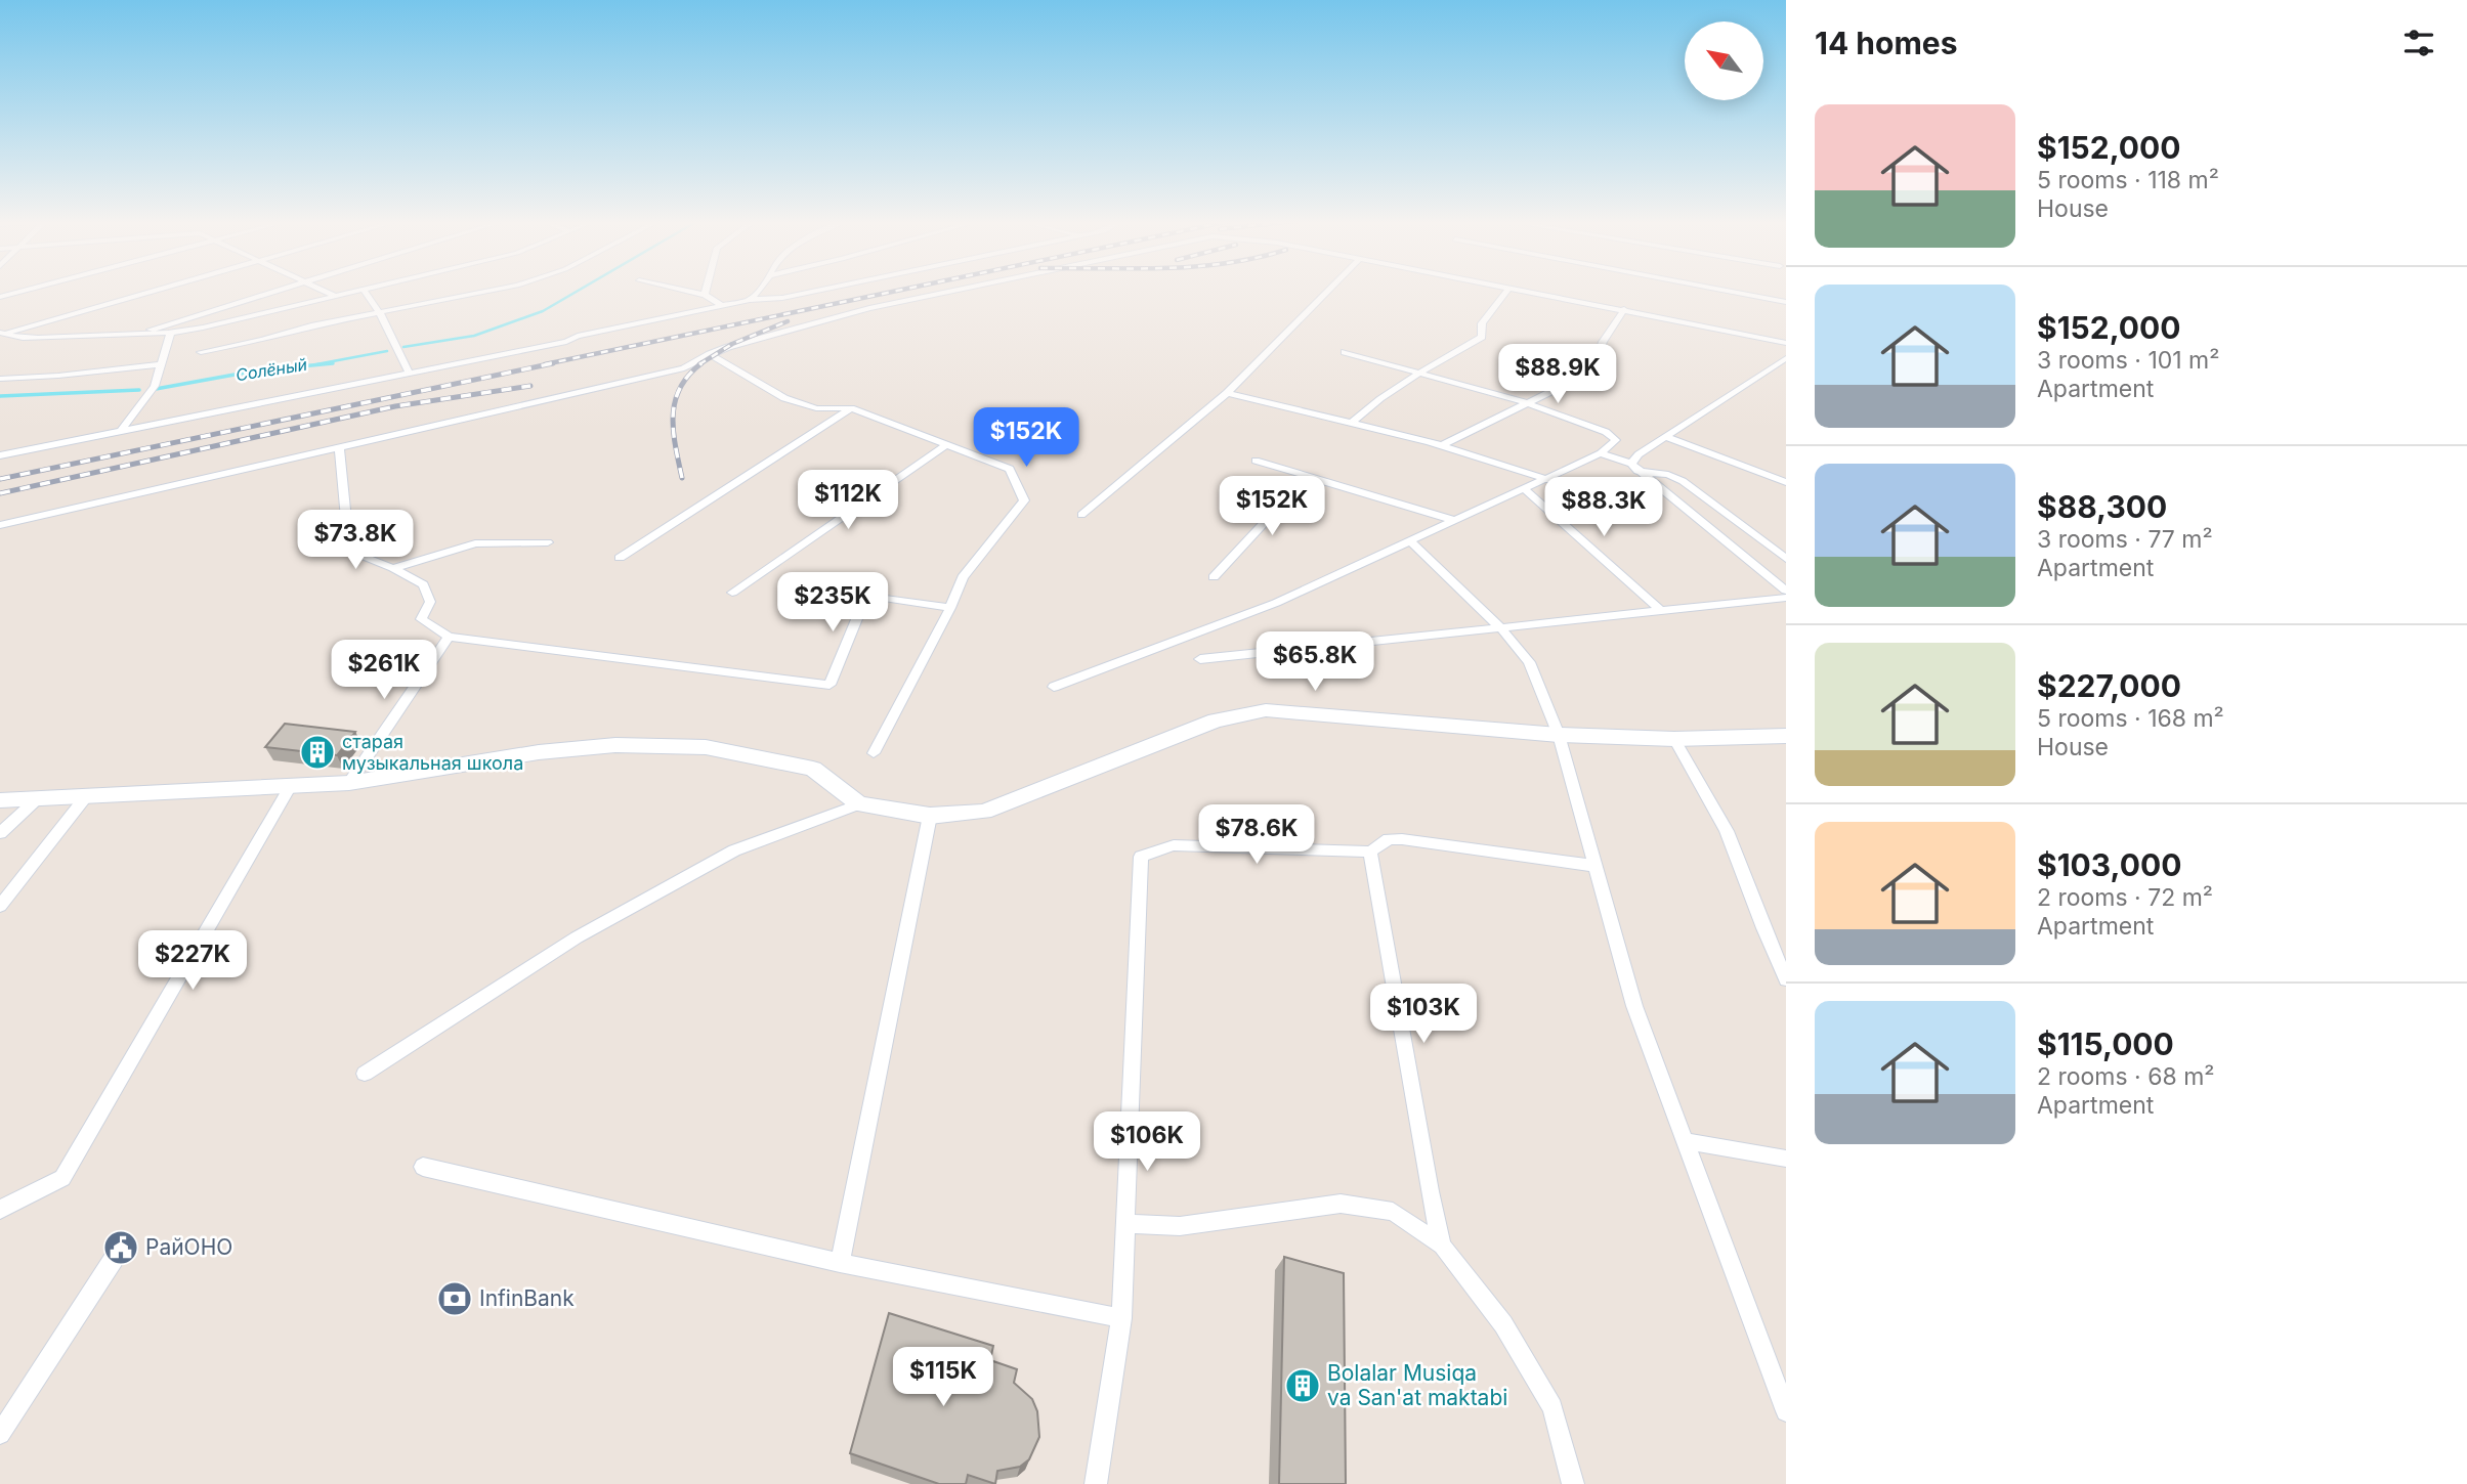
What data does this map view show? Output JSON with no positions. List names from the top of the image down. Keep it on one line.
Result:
{"water":["Солёный"],"places":{"building":["старая музыкальная школа","Bolalar Musiqa va San'at maktabi"],"public building":["РайОНО"],"bank":["InfinBank"]},"north":"top left","page":{"heading":"14 homes","list":[{"name":"$152,000","note":"5 rooms · 118 m² · House"},{"name":"$152,000","note":"3 rooms · 101 m² · Apartment"},{"name":"$88,300","note":"3 rooms · 77 m² · Apartment"},{"name":"$227,000","note":"5 rooms · 168 m² · House"},{"name":"$103,000","note":"2 rooms · 72 m² · Apartment"},{"name":"$115,000","note":"2 rooms · 68 m² · Apartment"}],"price":["$88.9K","$152K","$112K","$152K","$88.3K","$73.8K","$235K","$65.8K","$261K","$78.6K","$227K","$103K","$106K","$115K"]}}
